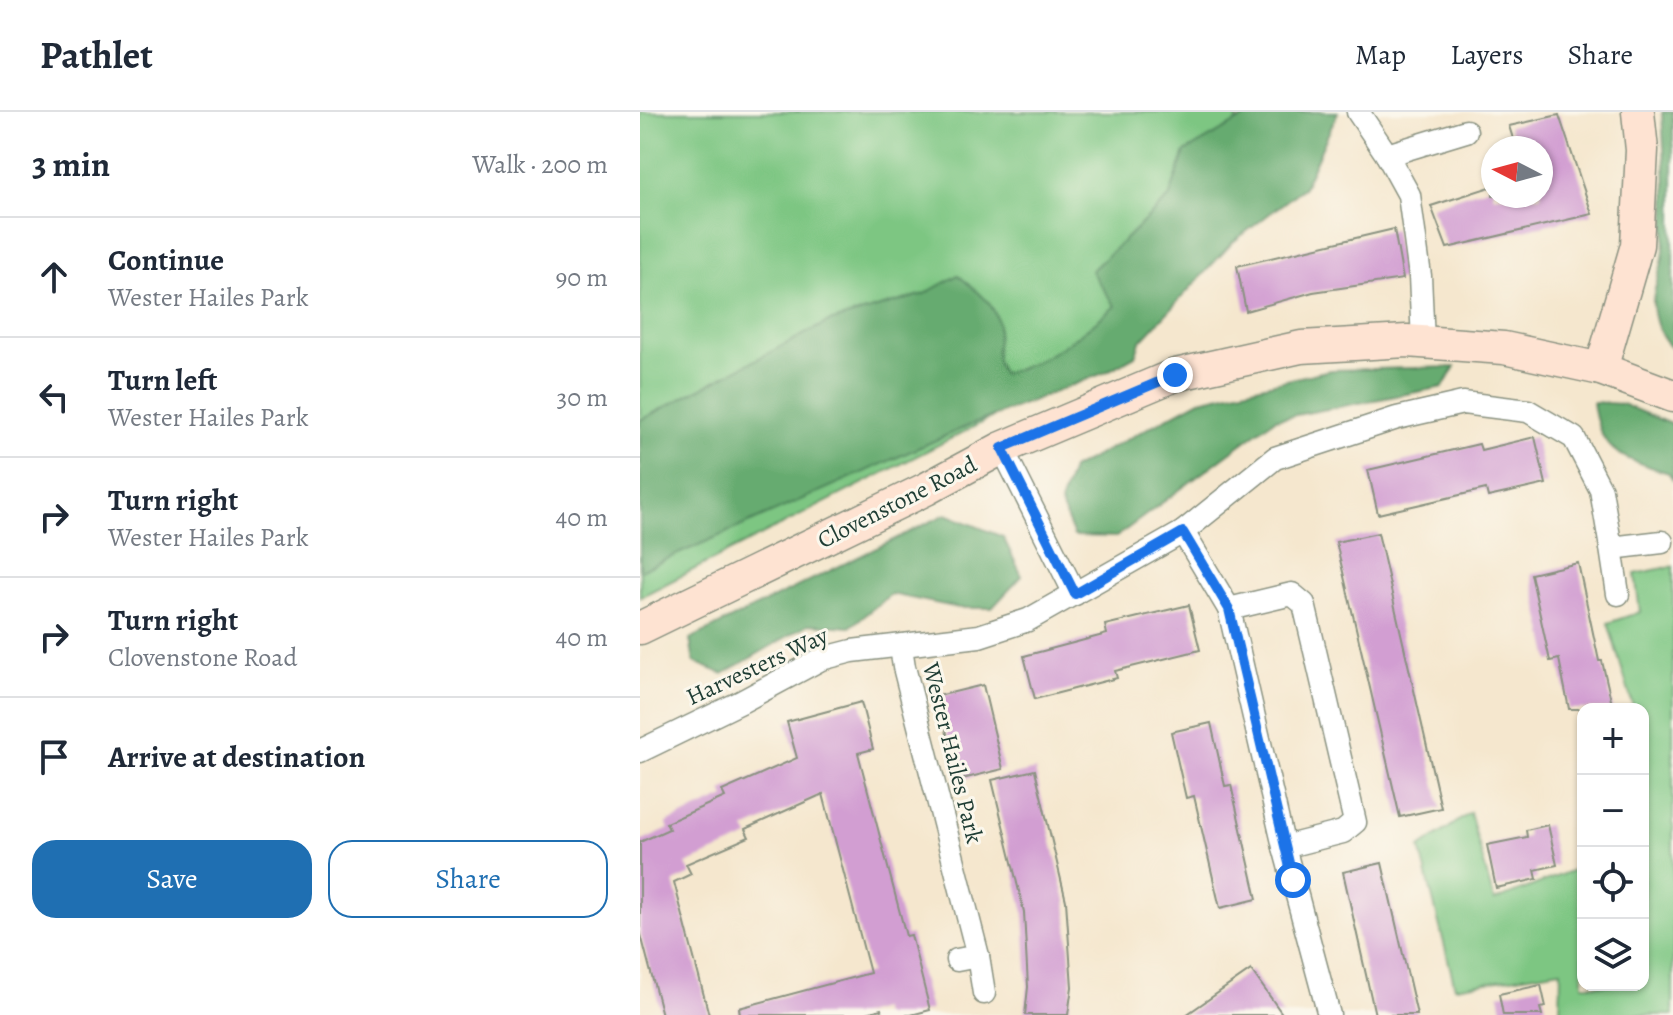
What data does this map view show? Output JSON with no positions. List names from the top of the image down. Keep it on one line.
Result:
{"streets":{"street":["Clovenstone Road","Harvesters Way","Wester Hailes Park"]},"crossings":[["Harvesters Way","Wester Hailes Park"]],"north":"left","page":{"header":"Pathlet","nav":["Map","Layers","Share"],"heading":["3 min","Walk · 200 m"],"list":[["Continue","Wester Hailes Park","90 m"],["Turn left","Wester Hailes Park","30 m"],["Turn right","Wester Hailes Park","40 m"],["Turn right","Clovenstone Road","40 m"],"Arrive at destination"],"map_buttons":["+","−"],"buttons":["Save","Share"]}}
